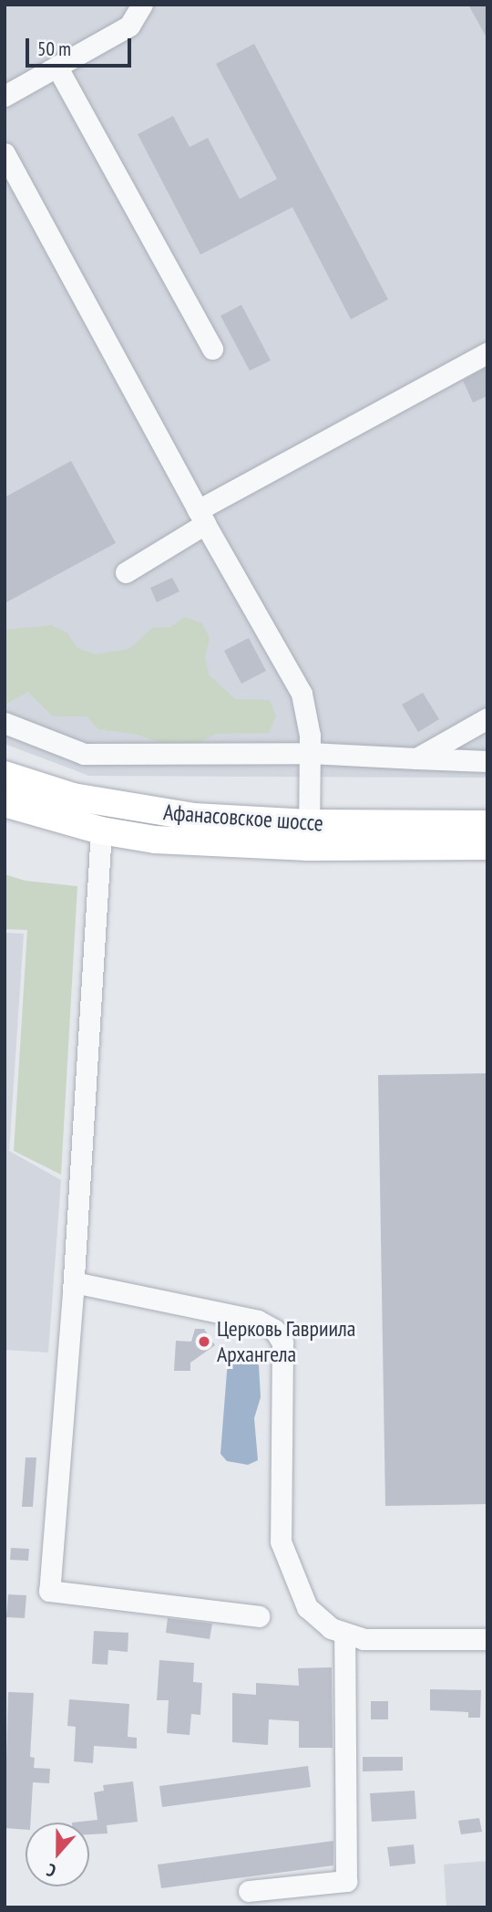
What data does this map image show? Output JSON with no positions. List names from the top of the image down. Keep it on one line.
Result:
{"streets":{"main road":["Афанасовское шоссе"]},"places":["Церковь Гавриила Архангела"],"scale_bar":"50 m","north":"bottom"}
